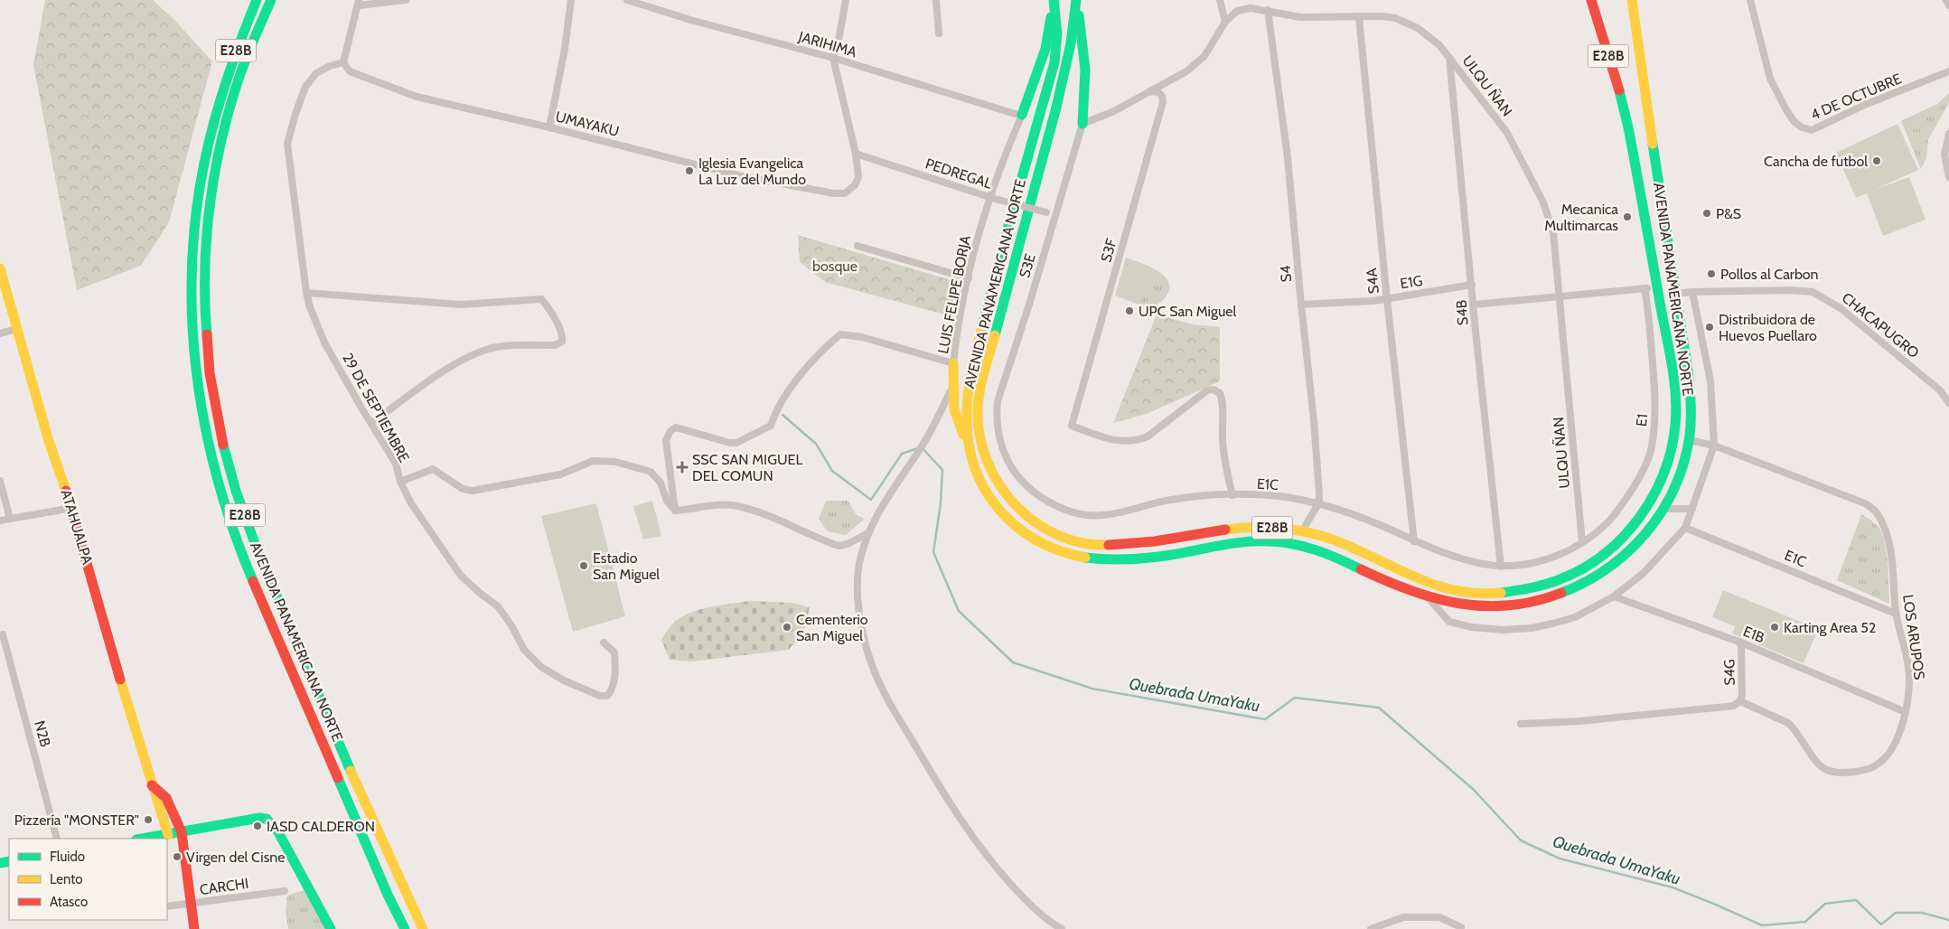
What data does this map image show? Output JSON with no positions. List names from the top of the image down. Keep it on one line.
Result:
{"streets":{"main road":["E28B","AVENIDA PANAMERICANA NORTE","ATAHUALPA"],"street":["JARIHIMA","ULQU ÑAN","4 DE OCTUBRE","UMAYAKU","PEDREGAL","S3F","S3E","S4","S4A","E1G","LUIS FELIPE BORJA","S4B","CHACAPUGRO","29 DE SEPTIEMBRE","E1","E1C","E1B","LOS ARUPOS","S4G","N2B","CARCHI"]},"crossings":[["JARIHIMA","LUIS FELIPE BORJA"],["ULQU ÑAN","S3F"],["ULQU ÑAN","S3E"],["ULQU ÑAN","S4"],["ULQU ÑAN","S4A"],["ULQU ÑAN","S4B"],["ULQU ÑAN","E1"],["ULQU ÑAN","E1C"],["UMAYAKU","PEDREGAL"],["UMAYAKU","29 DE SEPTIEMBRE"],["PEDREGAL","S3E"],["PEDREGAL","LUIS FELIPE BORJA"],["S3F","E1C"],["S3E","E1C"],["S4","E1G"],["S4","E1C"],["S4A","E1G"],["S4A","E1C"],["E1G","S4B"],["AVENIDA PANAMERICANA NORTE","CHACAPUGRO"],["AVENIDA PANAMERICANA NORTE","LOS ARUPOS"],["S4B","E1C"],["E1","E1C"],["E1C","LOS ARUPOS"],["ATAHUALPA","CARCHI"],["E1B","LOS ARUPOS"],["E1B","S4G"],["LOS ARUPOS","S4G"]],"water":["Quebrada UmaYaku"],"parks":["bosque"],"places":{"other":["Cancha de futbol","Iglesia Evangelica La Luz del Mundo","P&S","Mecanica Multimarcas","Pollos al Carbon","UPC San Miguel","Distribuidora de Huevos Puellaro","Estadio San Miguel","Cementerio San Miguel","Karting Area 52","Pizzería \"MONSTER\"","IASD CALDERON","Virgen del Cisne"],"health":["SSC SAN MIGUEL DEL COMUN"]},"legend":["Fluido","Lento","Atasco"]}
